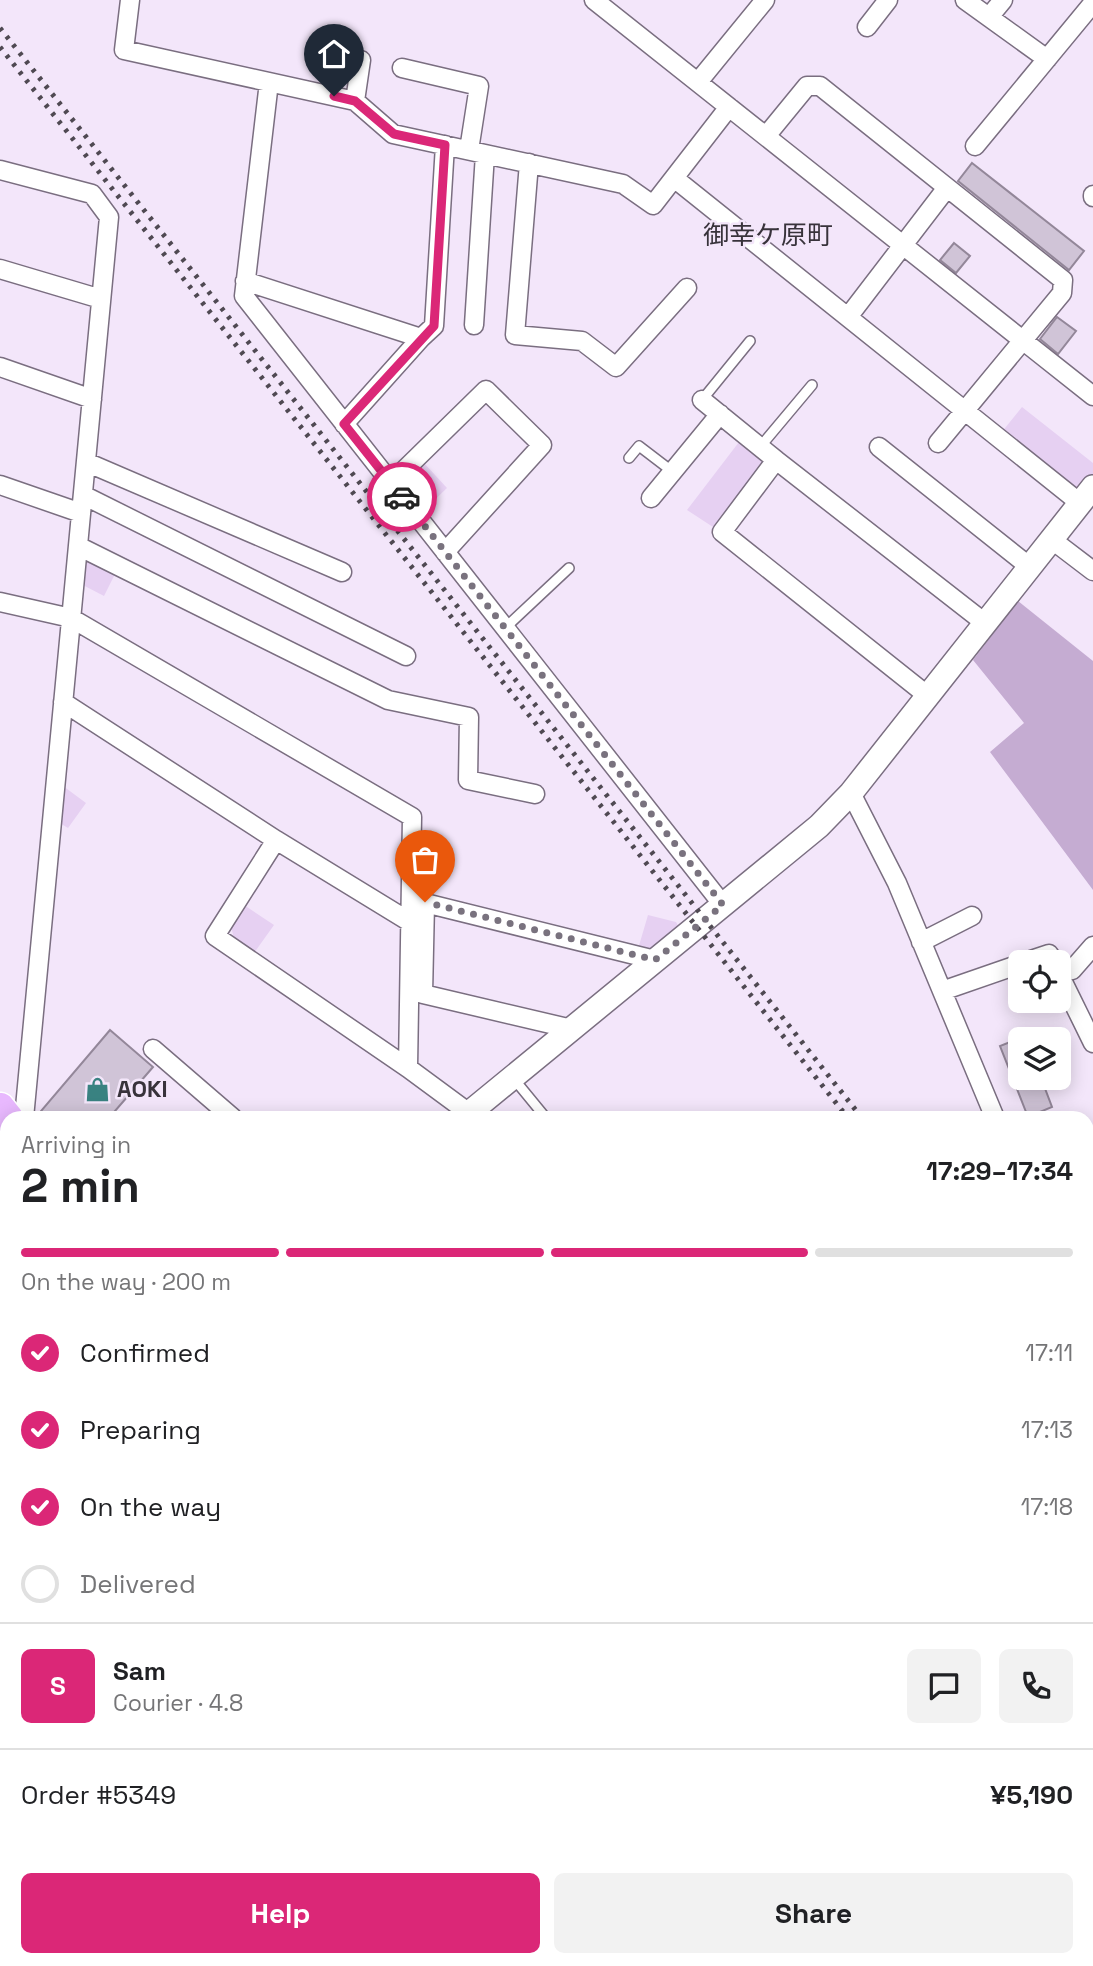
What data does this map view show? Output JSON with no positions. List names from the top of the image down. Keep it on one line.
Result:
{"districts":["御幸ケ原町"],"places":{"shop":["AOKI"]},"page":{"heading":["2 min","Arriving in","17:29–17:34"],"panel":["Sam","Courier · 4.8","Order #5349","¥5,190"],"bar":"On the way · 200 m","list":[["Confirmed","17:11"],["Preparing","17:13"],["On the way","17:18"],"Delivered"],"round":"S","buttons":["Help","Share"]}}
